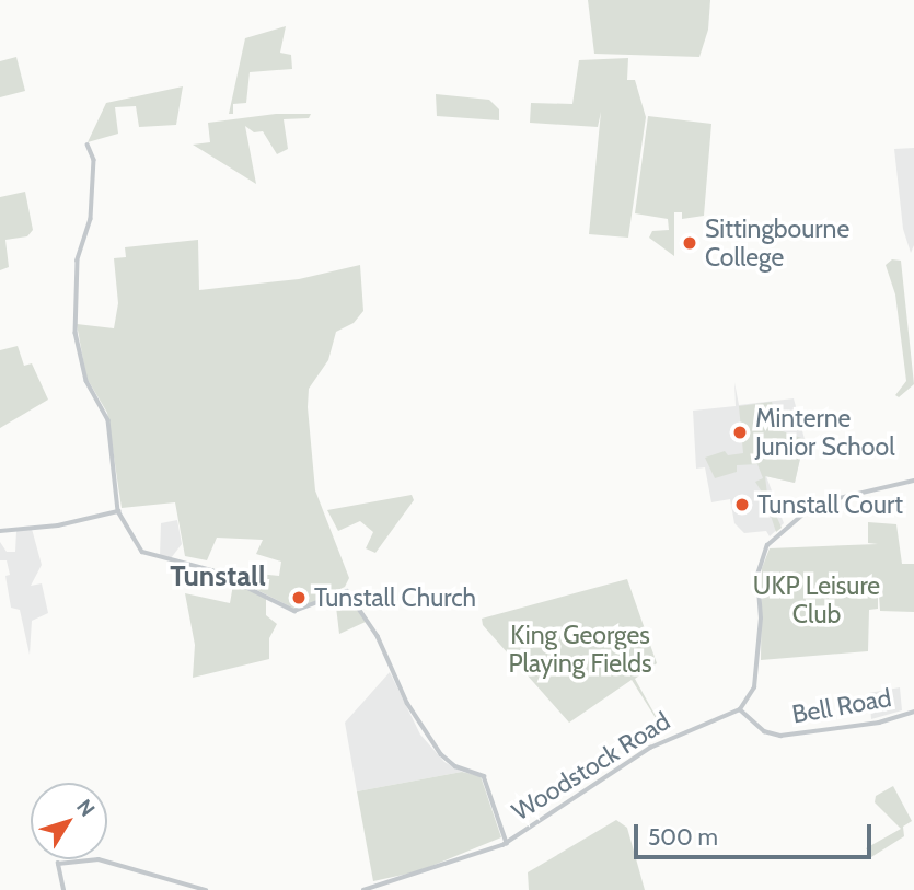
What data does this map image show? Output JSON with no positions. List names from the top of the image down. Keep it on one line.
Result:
{"streets":{"street":["Bell Road","Woodstock Road"]},"crossings":[["Bell Road","Woodstock Road"]],"districts":["Tunstall"],"parks":["UKP Leisure Club","King Georges Playing Fields"],"places":["Sittingbourne College","Minterne Junior School","Tunstall Court","Tunstall Church"],"scale_bar":"500 m","north":"top right"}
